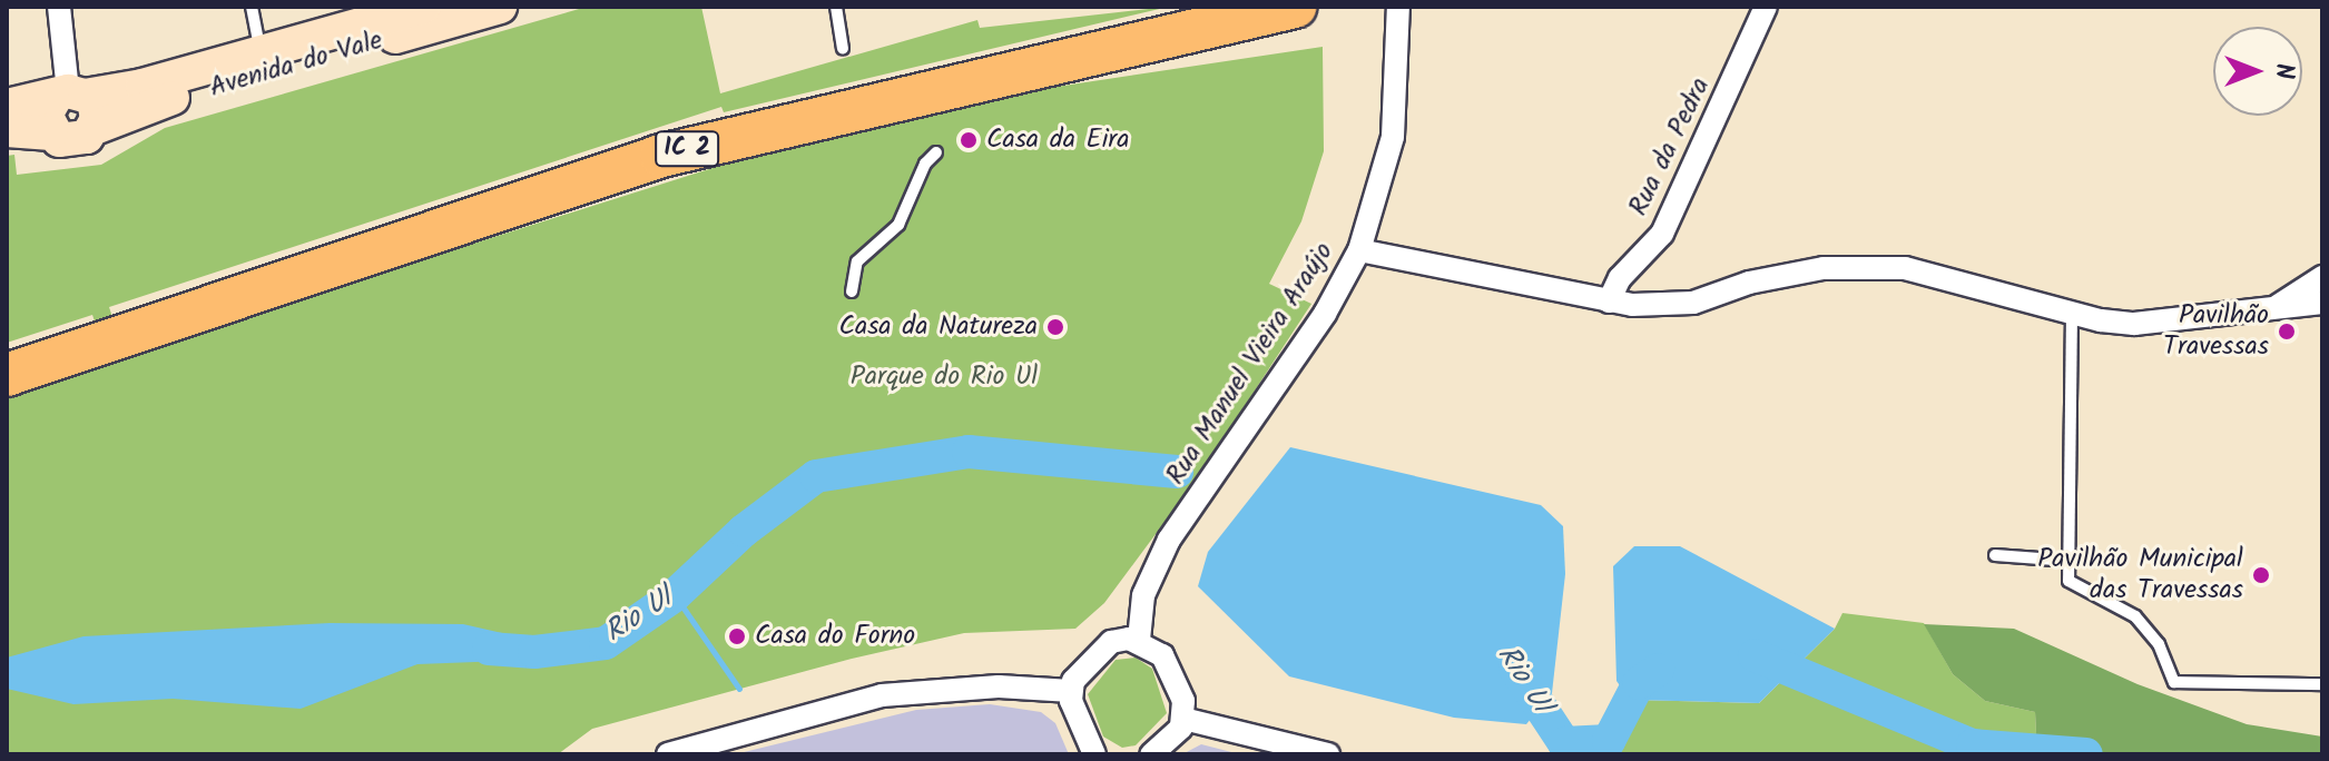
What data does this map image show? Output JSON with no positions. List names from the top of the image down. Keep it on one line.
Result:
{"streets":{"highway":["IC 2"],"main road":["Avenida do Vale"],"street":["Rua da Pedra","Rua Manuel Vieira Araújo"]},"water":["Rio Ul"],"parks":["Parque do Rio Ul"],"places":["Casa da Eira","Casa da Natureza","Pavilhão Travessas","Pavilhão Municipal das Travessas","Casa do Forno"],"north":"right"}
